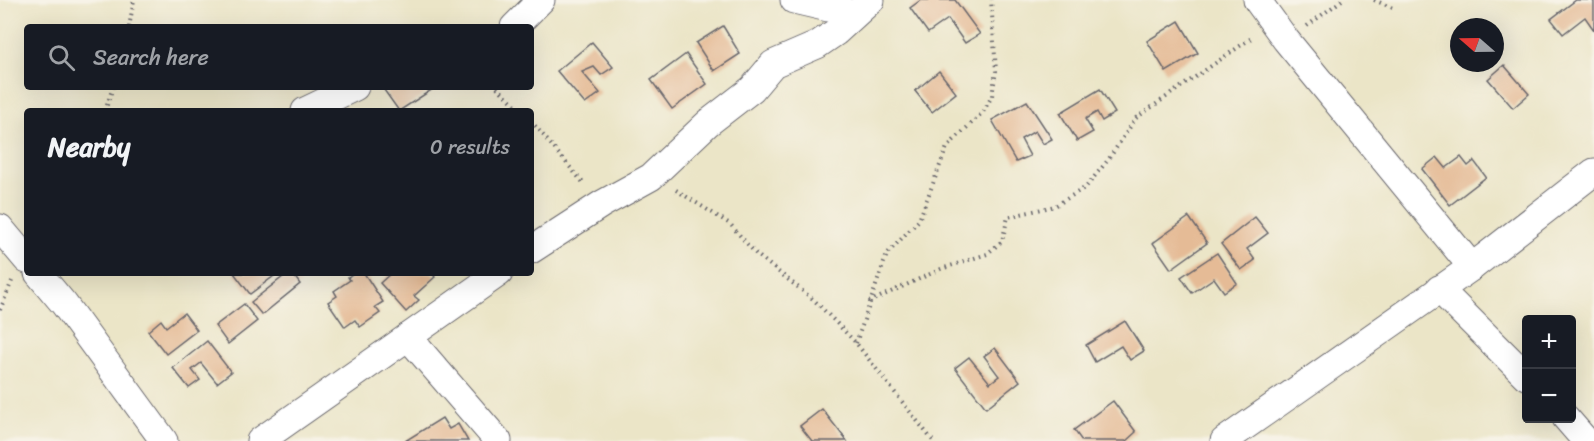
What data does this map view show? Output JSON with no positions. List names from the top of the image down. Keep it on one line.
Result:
{"north":"left","page":{"search":"Search here","heading":["Nearby","0 results"],"map_buttons":["+","−"]}}
